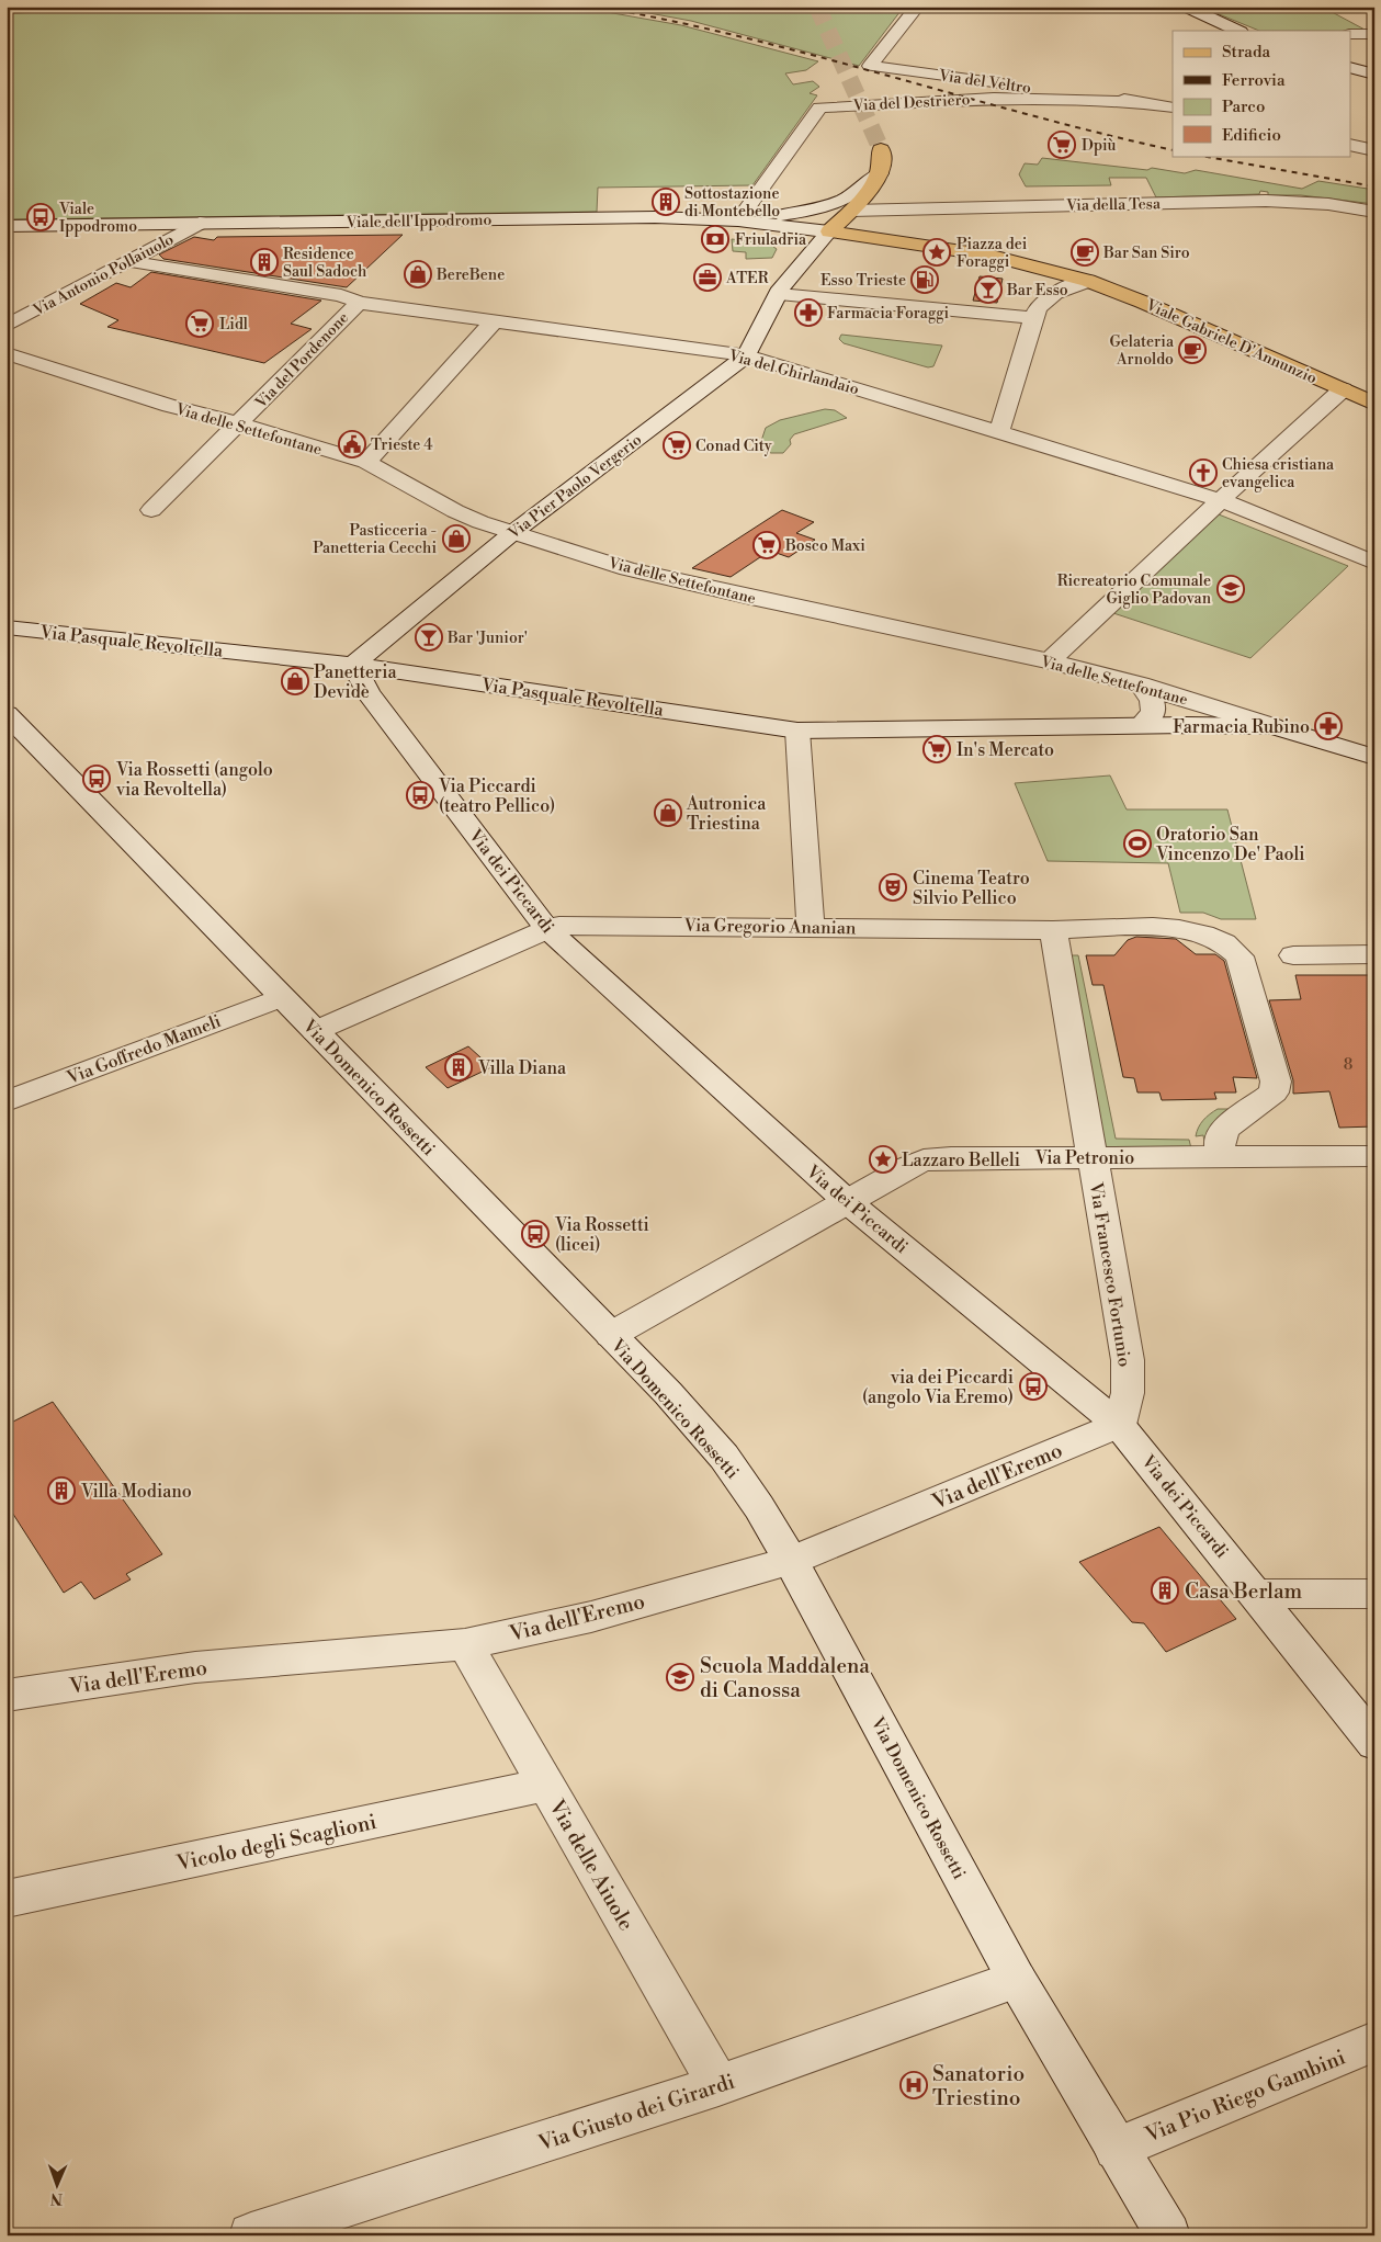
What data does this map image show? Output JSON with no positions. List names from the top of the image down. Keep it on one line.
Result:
{"streets":{"main road":["Viale Gabriele D'Annunzio"],"street":["Via del Veltro","Via del Destriero","Via della Tesa","Viale dell'Ippodromo","Via Antonio Pollaiuolo","Via del Pordenone","Via del Ghirlandaio","Via delle Settefontane","Via Pier Paolo Vergerio","Via Pasquale Revoltella","Via dei Piccardi","Via Gregorio Ananian","Via Goffredo Mameli","Via Domenico Rossetti","Via Petronio","Via Francesco Fortunio","Via dell'Eremo","Vicolo degli Scaglioni","Via delle Aiuole","Via Pio Riego Gambini","Via Giusto dei Girardi"]},"crossings":[["Via del Veltro","Via del Destriero"],["Via del Destriero","Viale dell'Ippodromo"],["Viale dell'Ippodromo","Via Antonio Pollaiuolo"],["Via Antonio Pollaiuolo","Via del Ghirlandaio"],["Via del Pordenone","Via del Ghirlandaio"],["Via del Pordenone","Via delle Settefontane"],["Via del Ghirlandaio","Via Pier Paolo Vergerio"],["Via delle Settefontane","Via Pier Paolo Vergerio"],["Via delle Settefontane","Via Pasquale Revoltella"],["Via Pier Paolo Vergerio","Via Pasquale Revoltella"],["Via Pier Paolo Vergerio","Via dei Piccardi"],["Via Pasquale Revoltella","Via dei Piccardi"],["Via dei Piccardi","Via Gregorio Ananian"],["Via dei Piccardi","Via Petronio"],["Via dei Piccardi","Via Francesco Fortunio"],["Via dei Piccardi","Via dell'Eremo"],["Via Gregorio Ananian","Via Domenico Rossetti"],["Via Gregorio Ananian","Via Petronio"],["Via Gregorio Ananian","Via Francesco Fortunio"],["Via Goffredo Mameli","Via Domenico Rossetti"],["Via Domenico Rossetti","Via Petronio"],["Via Domenico Rossetti","Via dell'Eremo"],["Via Domenico Rossetti","Via Pio Riego Gambini"],["Via Domenico Rossetti","Via Giusto dei Girardi"],["Via Petronio","Via Francesco Fortunio"],["Via Francesco Fortunio","Via dell'Eremo"],["Via dell'Eremo","Via delle Aiuole"],["Vicolo degli Scaglioni","Via delle Aiuole"],["Via delle Aiuole","Via Giusto dei Girardi"]],"places":{"supermarket":["Dpiù","Lidl","Conad City","Bosco Maxi","In's Mercato"],"building":["Sottostazione di Montebello","Residence Saul Sadoch","Villa Diana","Villa Modiano","Casa Berlam"],"bus stop":["Viale Ippodromo","Via Rossetti (angolo via Revoltella)","Via Piccardi (teatro Pellico)","Via Rossetti (licei)","via dei Piccardi (angolo Via Eremo)"],"bank":["Friuladria"],"place":["Piazza dei Foraggi","Lazzaro Belleli"],"cafe":["Bar San Siro","Gelateria Arnoldo"],"shop":["BereBene","Pasticceria - Panetteria Cecchi","Panetteria Devidè","Autronica Triestina"],"office":["ATER"],"fuel station":["Esso Trieste"],"bar":["Bar Esso","Bar 'Junior'"],"pharmacy":["Farmacia Foraggi","Farmacia Rubino"],"public building":["Trieste 4"],"church":["Chiesa cristiana evangelica"],"school or university":["Ricreatorio Comunale Giglio Padovan","Scuola Maddalena di Canossa"],"sports":["Oratorio San Vincenzo De' Paoli"],"theatre":["Cinema Teatro Silvio Pellico"],"hospital":["Sanatorio Triestino"]},"house_numbers":["8"],"legend":["Strada","Ferrovia","Parco","Edificio"],"north":"bottom"}
